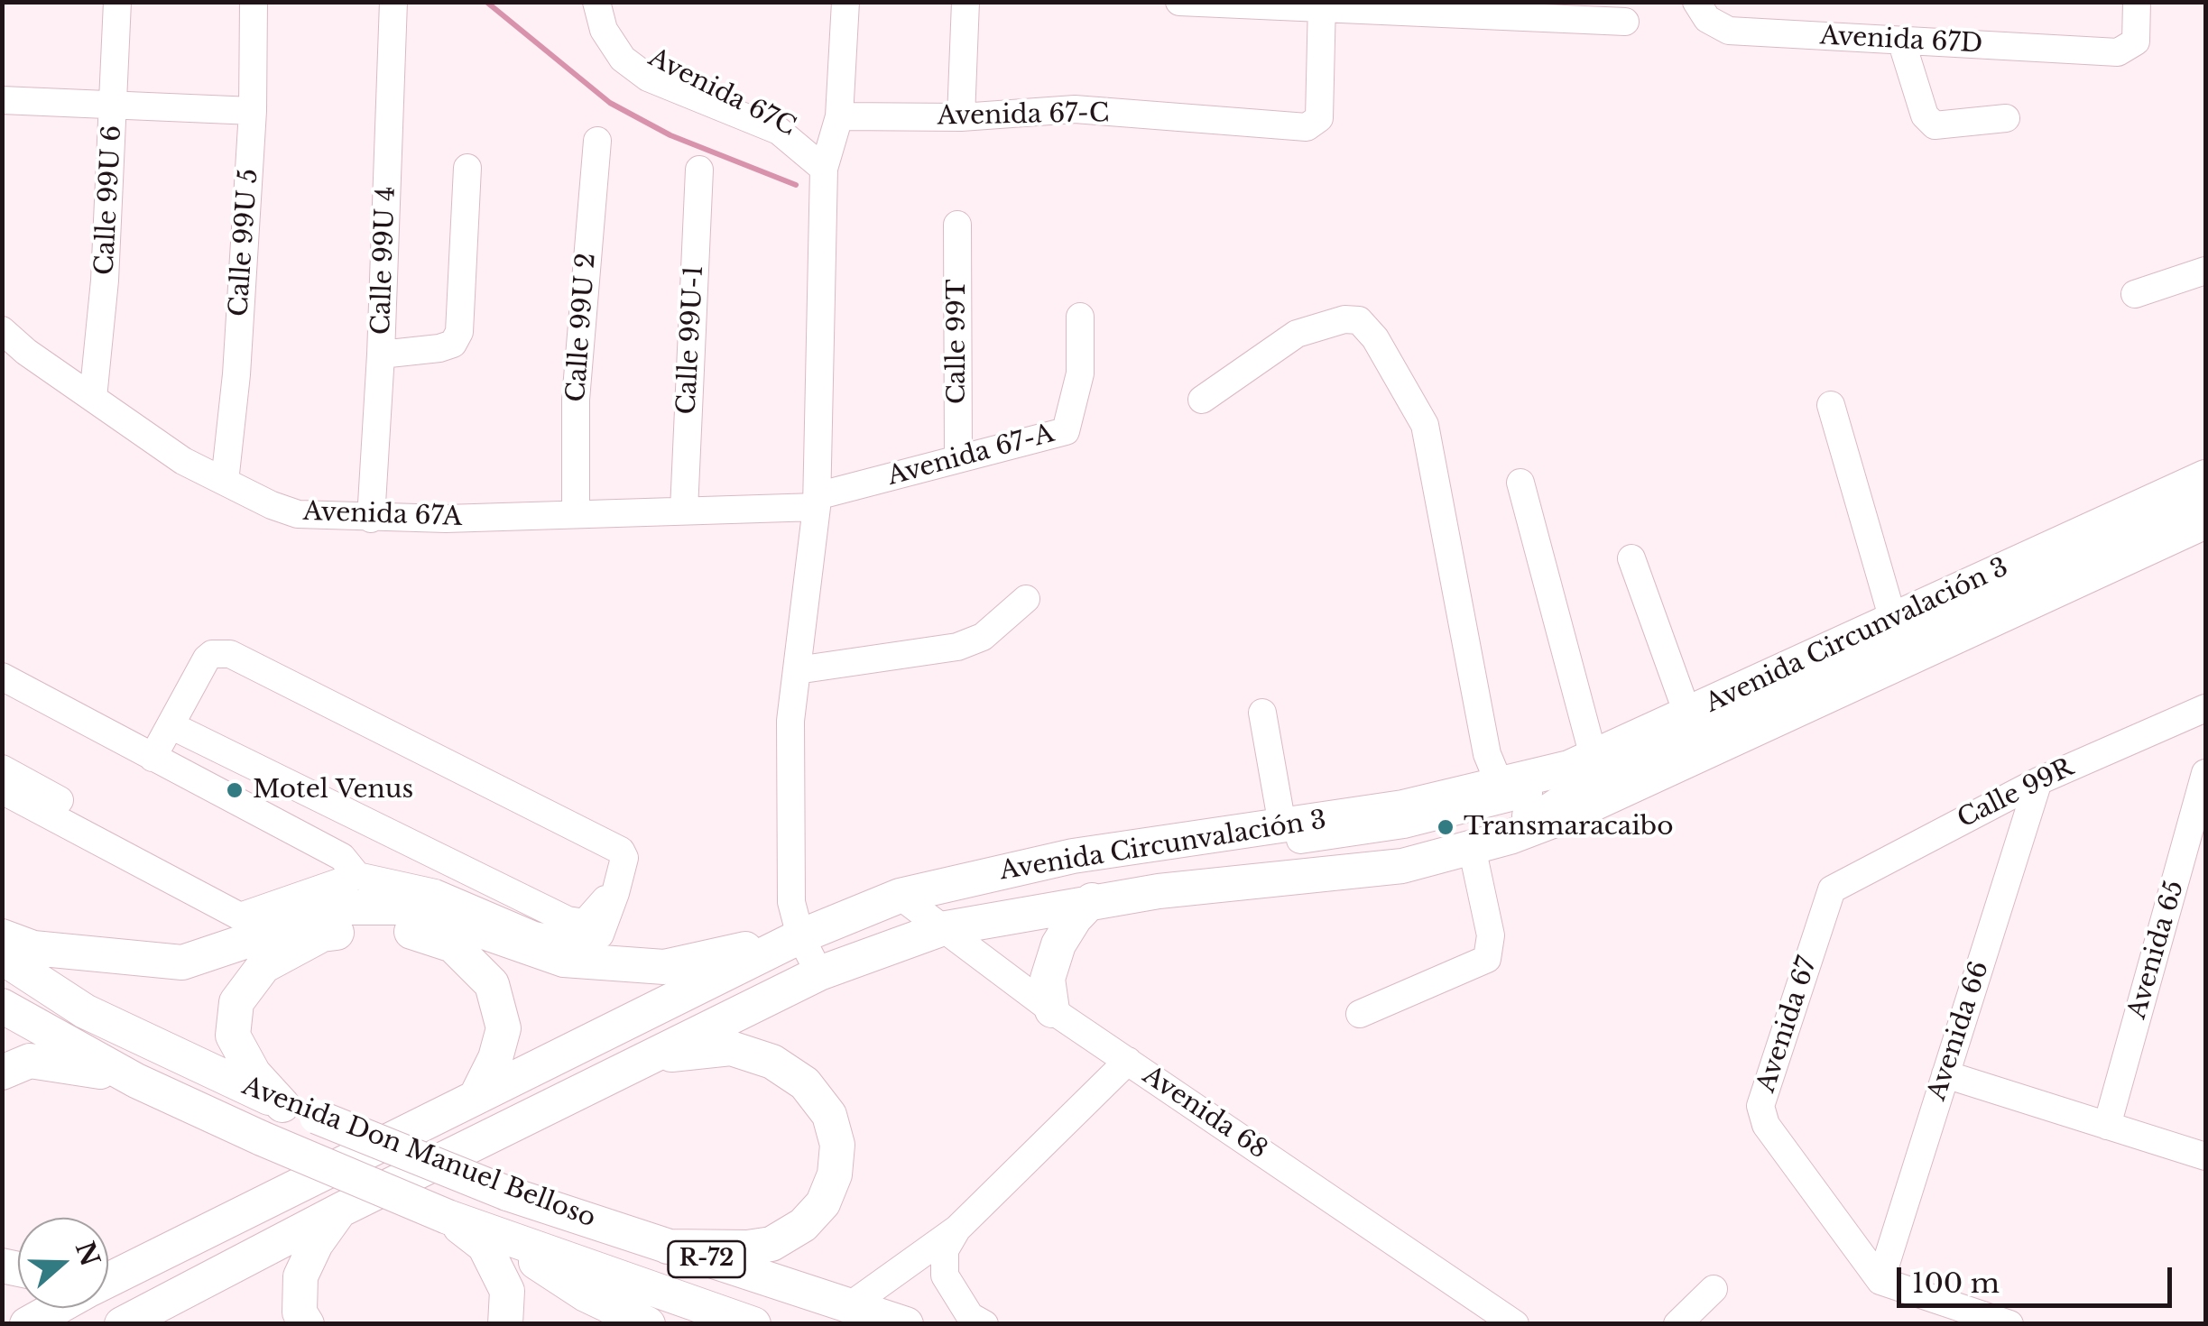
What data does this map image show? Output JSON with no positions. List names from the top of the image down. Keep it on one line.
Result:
{"streets":{"main road":["Avenida Circunvalación 3","Avenida Don Manuel Belloso","R-72"],"street":["Avenida 67D","Avenida 67C","Avenida 67-C","Calle 99U 6","Calle 99U 5","Calle 99U 4","Calle 99U 2","Calle 99U-1","Calle 99T","Avenida 67-A","Avenida 67A","Calle 99R","Avenida 65","Avenida 67","Avenida 66","Avenida 68"]},"crossings":[["Calle 99U 6","Avenida 67A"],["Calle 99U 5","Avenida 67A"],["Calle 99U 4","Avenida 67A"],["Calle 99U 2","Avenida 67A"],["Calle 99U-1","Avenida 67A"],["Calle 99T","Avenida 67-A"],["Avenida 67-A","Avenida 67A"],["Avenida Circunvalación 3","Avenida 68"],["Calle 99R","Avenida 67"],["Calle 99R","Avenida 66"],["Avenida 67","Avenida 66"],["Avenida Don Manuel Belloso","R-72"]],"places":["Motel Venus","Transmaracaibo"],"scale_bar":"100 m","north":"right"}
